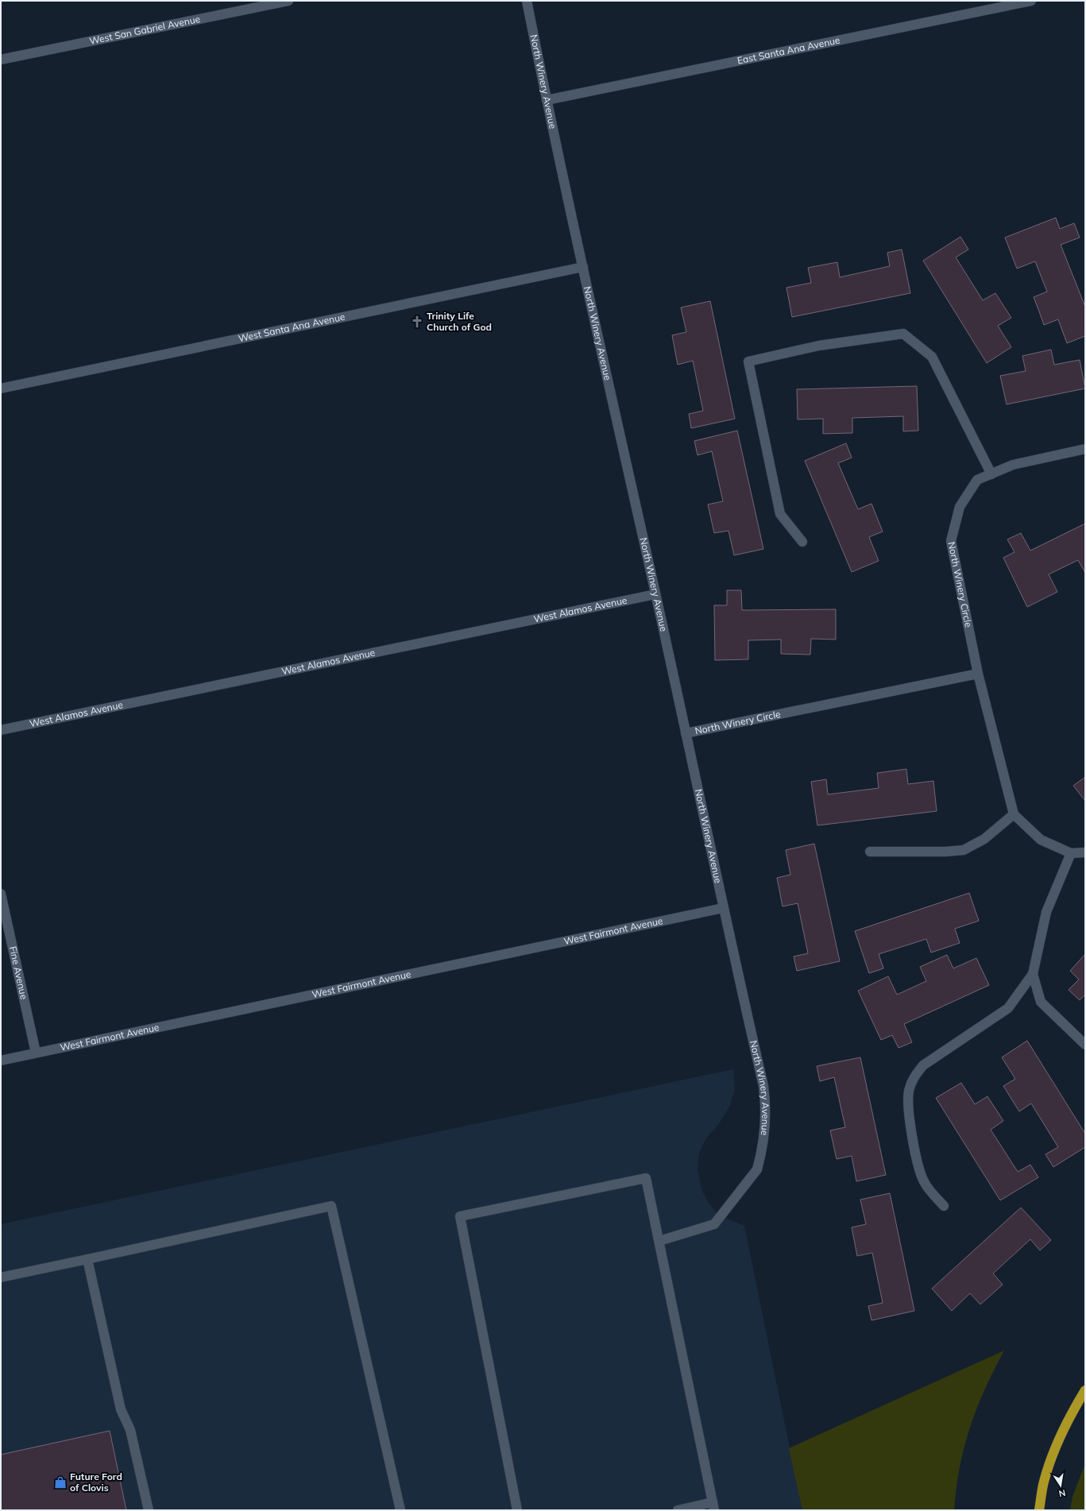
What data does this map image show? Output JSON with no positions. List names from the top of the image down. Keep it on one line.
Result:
{"streets":{"street":["West San Gabriel Avenue","East Santa Ana Avenue","North Winery Avenue","West Santa Ana Avenue","North Winery Circle","West Alamos Avenue","West Fairmont Avenue","Fine Avenue"]},"crossings":[["East Santa Ana Avenue","North Winery Avenue"],["North Winery Avenue","West Santa Ana Avenue"],["North Winery Avenue","North Winery Circle"],["North Winery Avenue","West Alamos Avenue"],["North Winery Avenue","West Fairmont Avenue"],["West Fairmont Avenue","Fine Avenue"]],"places":{"church":["Trinity Life Church of God"],"shop":["Future Ford of Clovis"]},"north":"bottom"}
